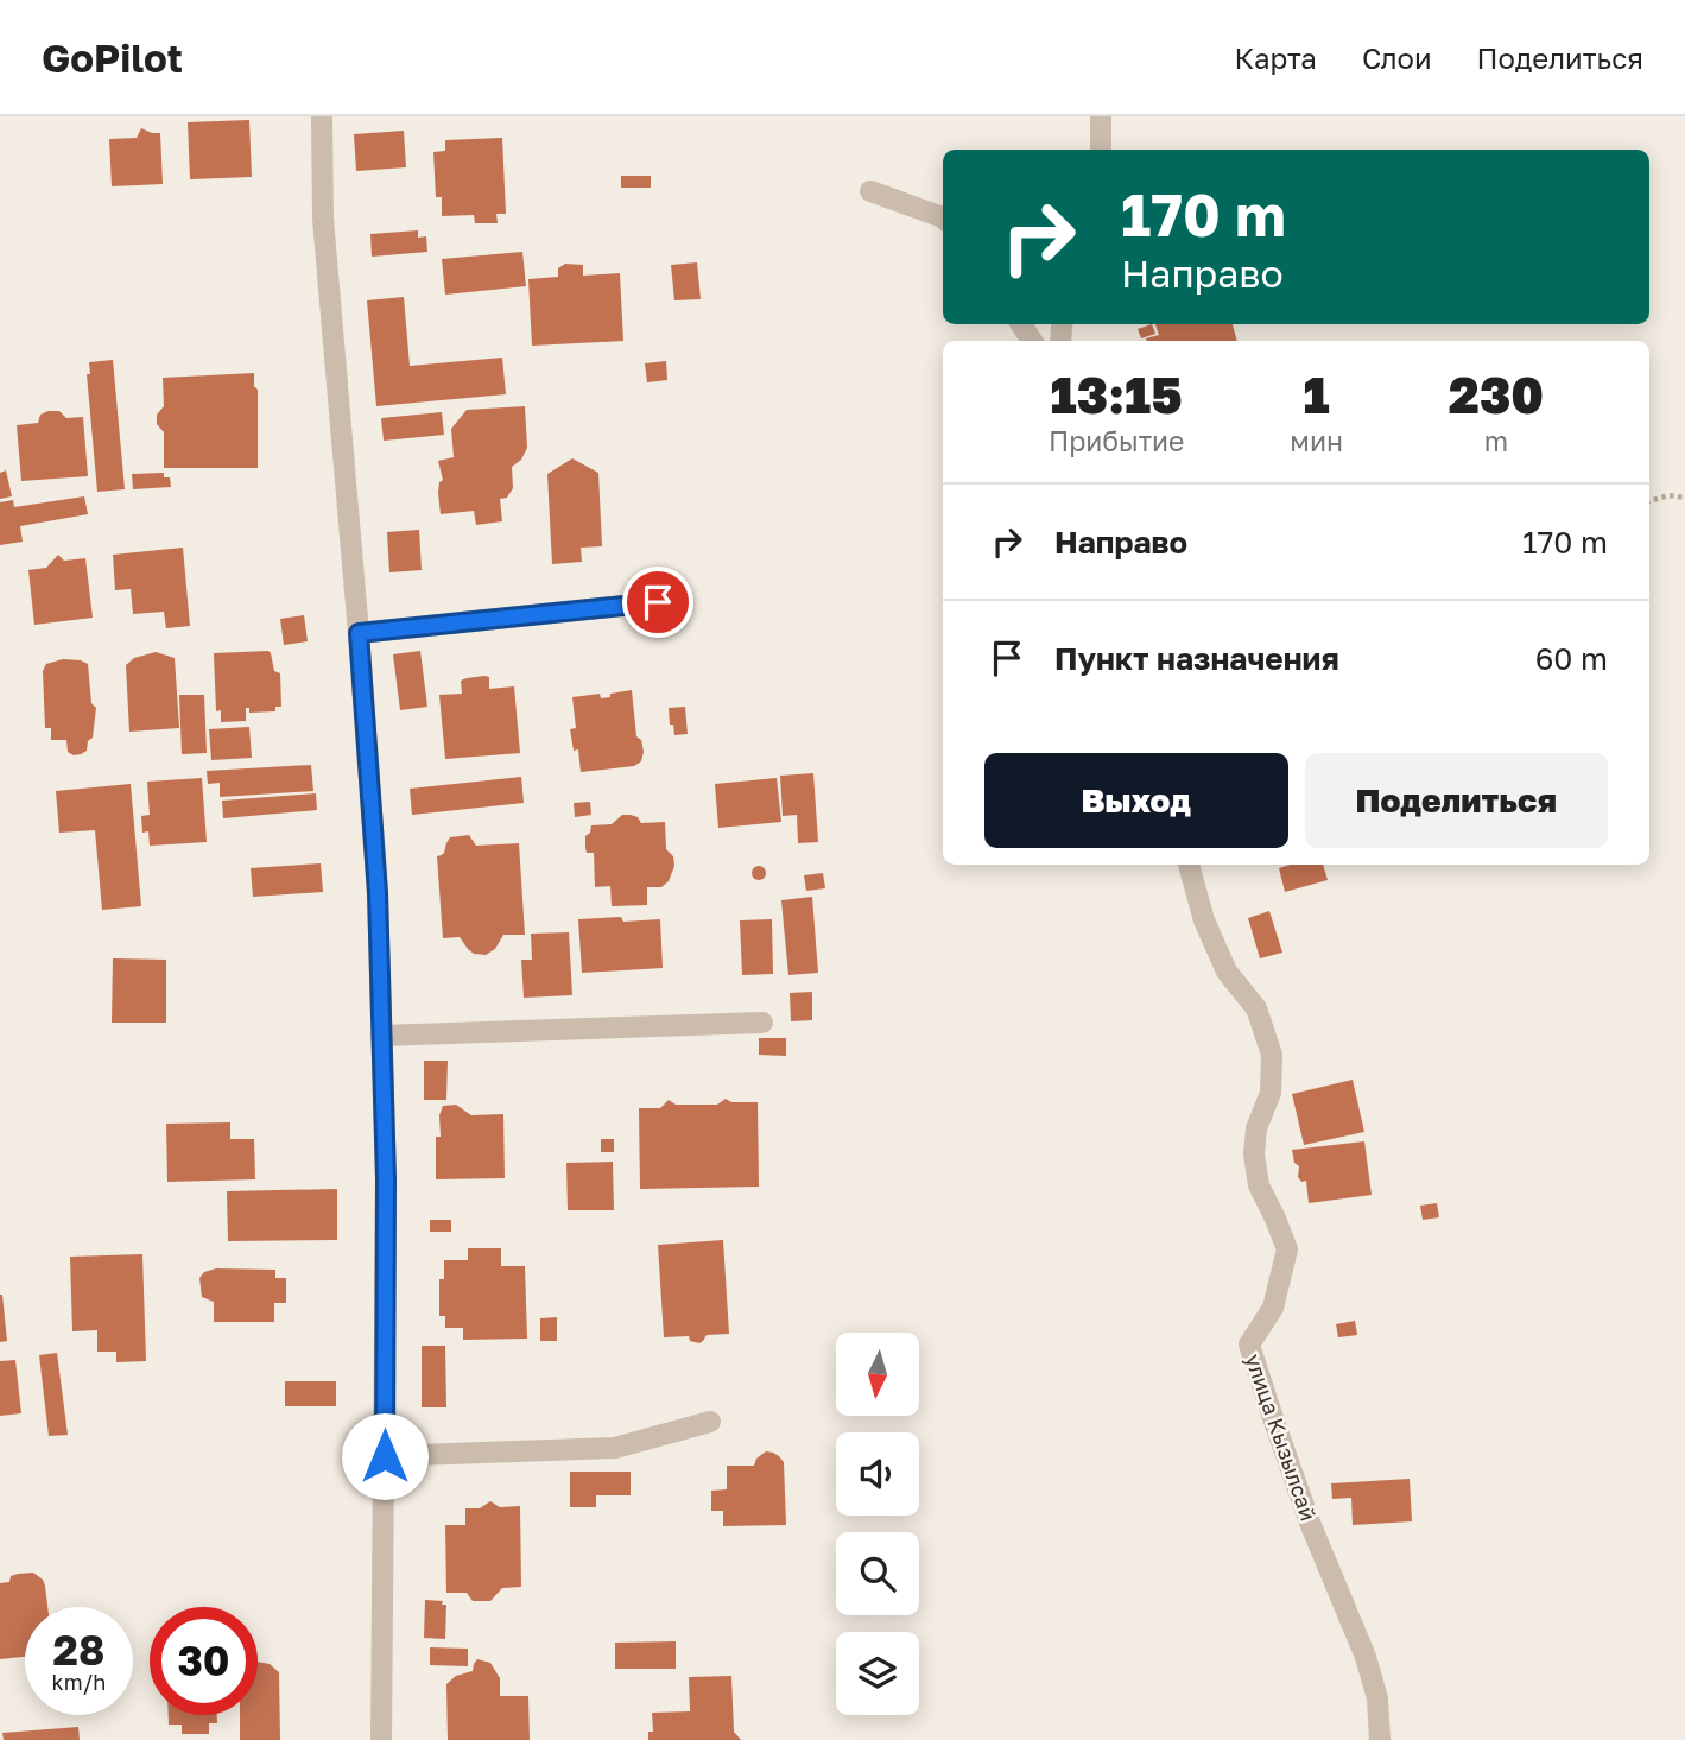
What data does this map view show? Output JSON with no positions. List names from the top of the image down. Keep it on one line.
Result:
{"streets":{"street":["улица Кызылсай"]},"north":"bottom","page":{"header":"GoPilot","nav":["Карта","Слои","Поделиться"],"turn":["170 m","Направо"],"eta":["13:15","Прибытие","1","мин","230","m"],"list":[{"name":"Направо","value":"170 m"},{"name":"Пункт назначения","value":"60 m"}],"buttons":["Выход","Поделиться"],"speed":"28 km/h","limit":"30"}}
